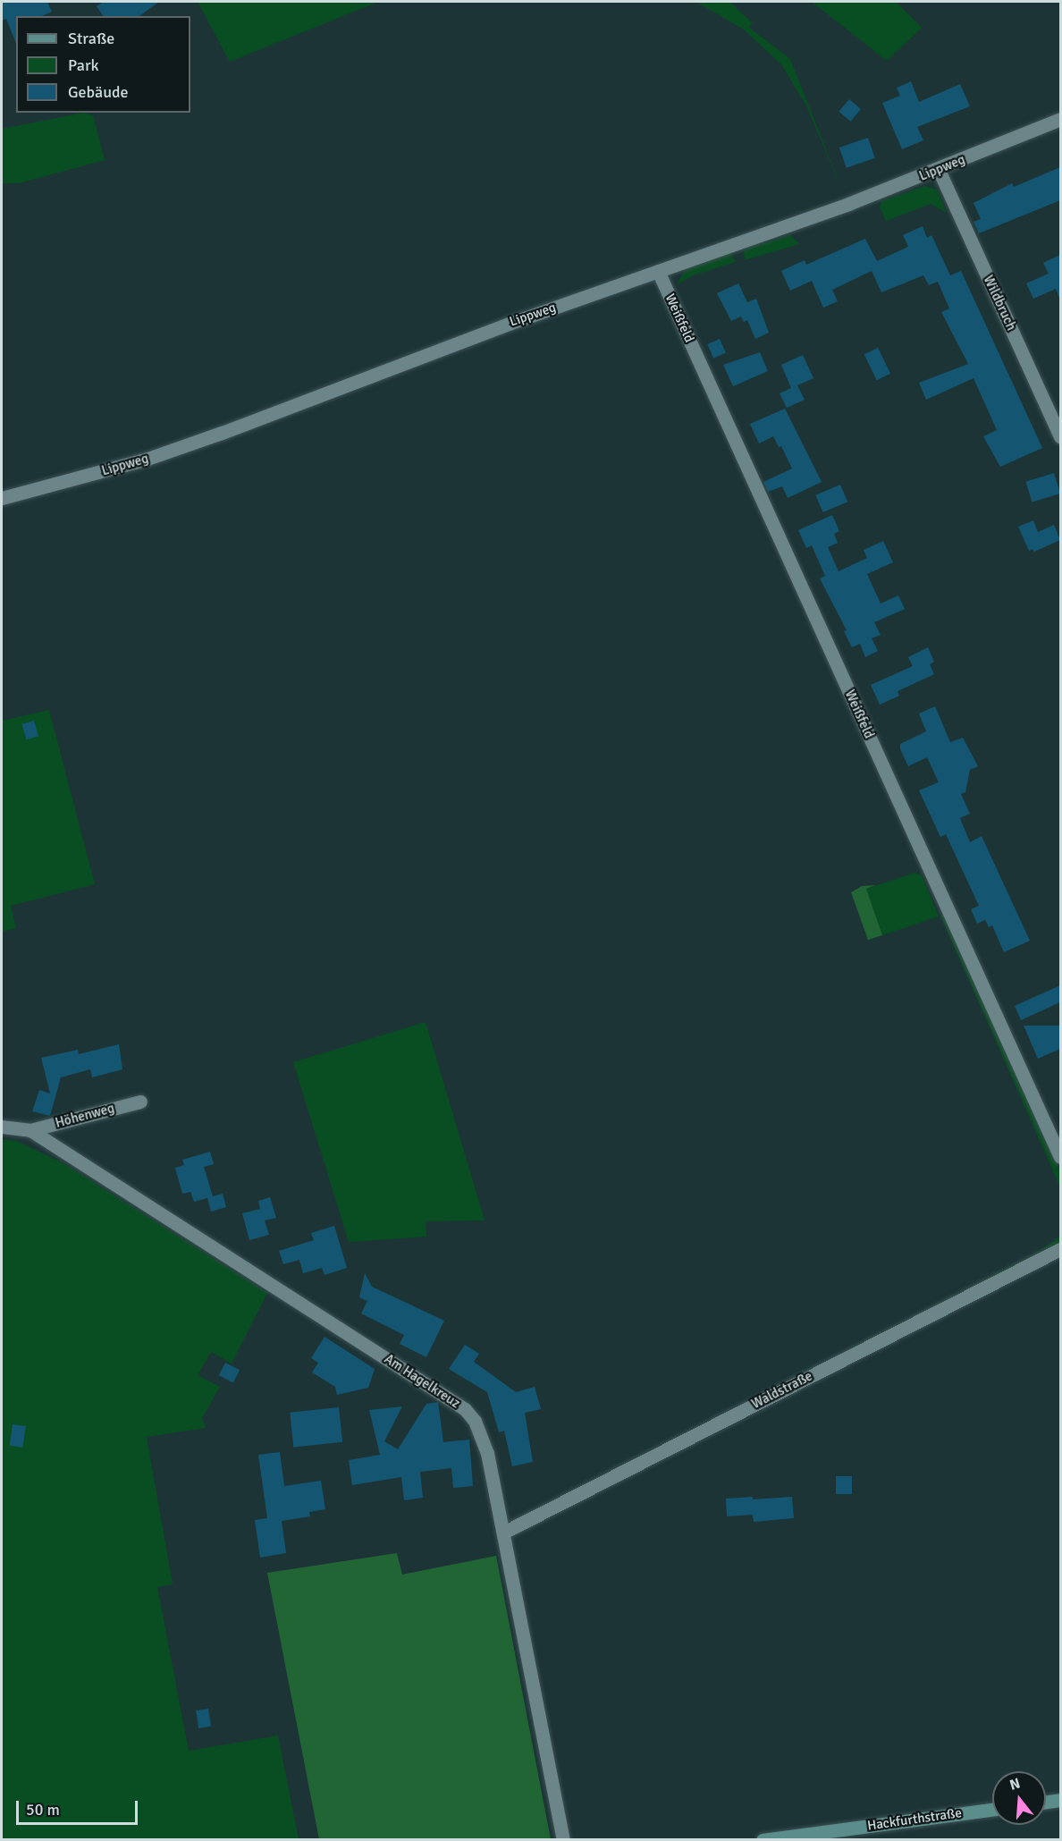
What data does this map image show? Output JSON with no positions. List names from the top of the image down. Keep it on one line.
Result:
{"streets":{"street":["Lippweg","Wildbruch","Weißfeld","Höhenweg","Am Hagelkreuz","Waldstraße","Hackfurthstraße"]},"crossings":[["Lippweg","Wildbruch"],["Lippweg","Weißfeld"],["Höhenweg","Am Hagelkreuz"],["Am Hagelkreuz","Waldstraße"]],"legend":["Straße","Park","Gebäude"],"scale_bar":"50 m","north":"top"}
